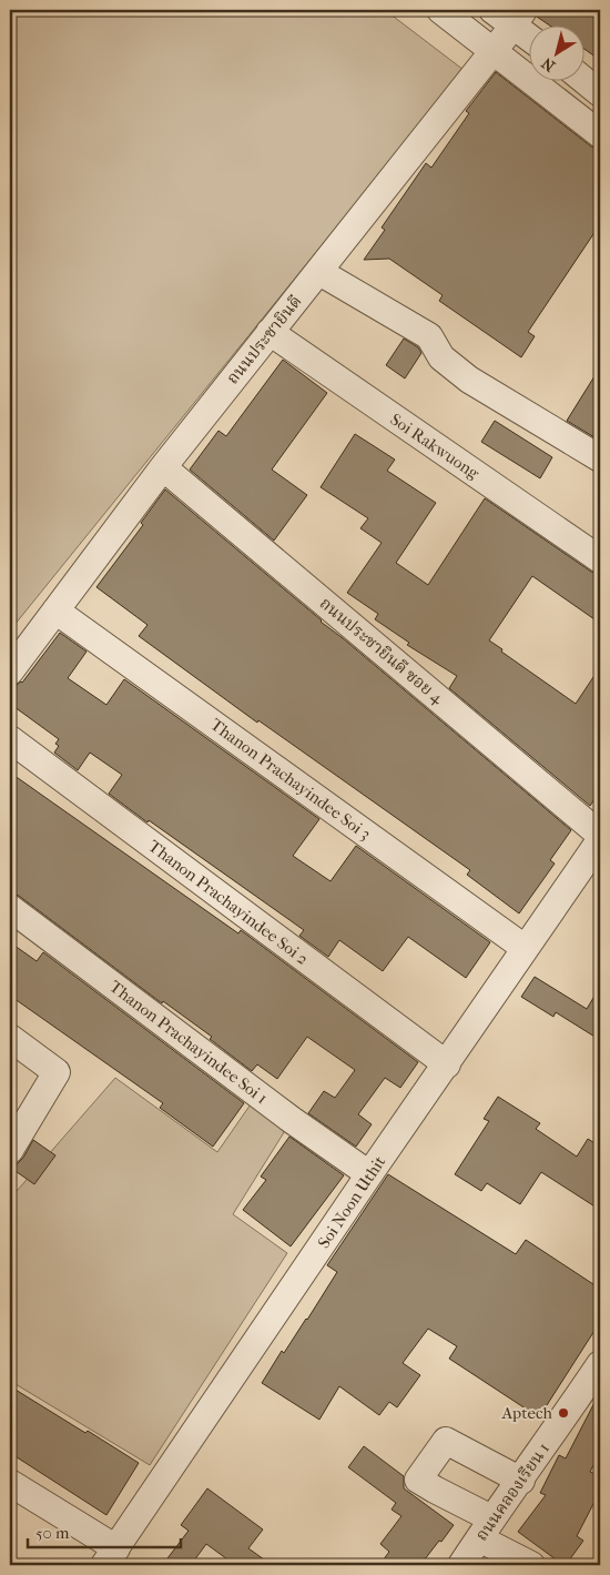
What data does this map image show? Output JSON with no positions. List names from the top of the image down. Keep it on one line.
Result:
{"streets":{"street":["ถนนประชายินดี","Soi Rakwuong","ถนนประชายินดี ซอย 4","Thanon Prachayindee Soi 3","Thanon Prachayindee Soi 2","Thanon Prachayindee Soi 1","Soi Noon Uthit","ถนนคลองเรียน 1"]},"crossings":[["ถนนประชายินดี","Soi Rakwuong"],["ถนนประชายินดี","ถนนประชายินดี ซอย 4"],["ถนนประชายินดี","Thanon Prachayindee Soi 3"],["Thanon Prachayindee Soi 3","Soi Noon Uthit"],["Thanon Prachayindee Soi 2","Soi Noon Uthit"],["Thanon Prachayindee Soi 1","Soi Noon Uthit"]],"places":["Aptech"],"scale_bar":"50 m","north":"bottom left"}
